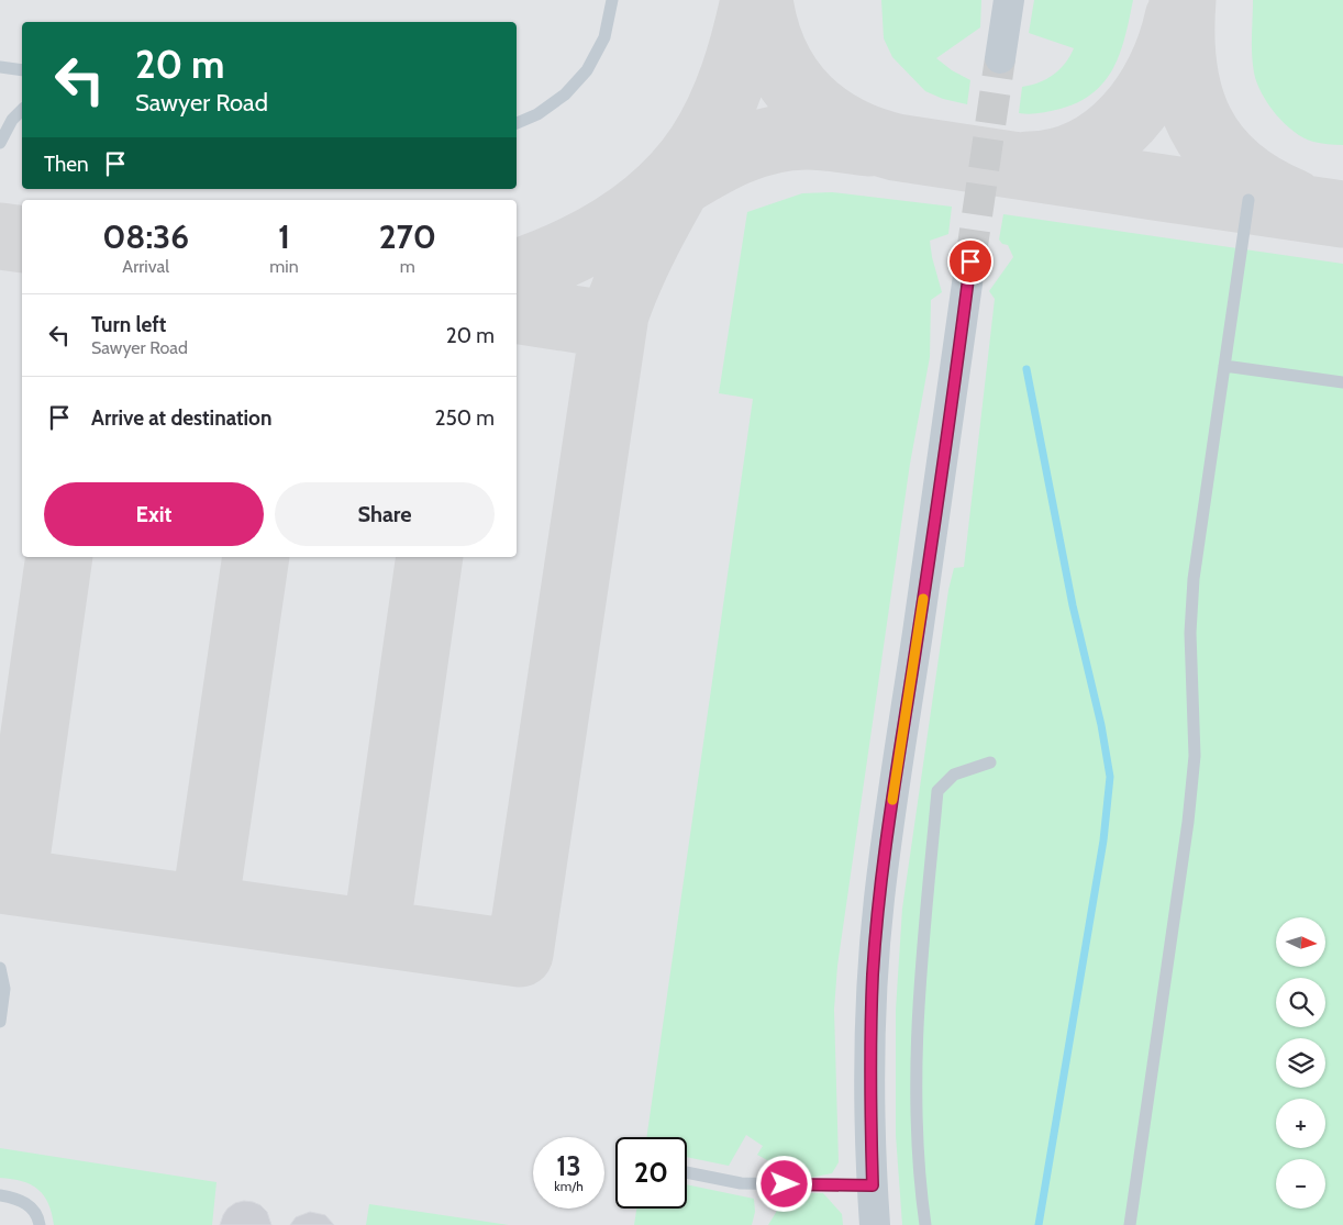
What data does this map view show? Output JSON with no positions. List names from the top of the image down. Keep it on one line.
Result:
{"north":"right","page":{"turn":["20 m","Sawyer Road"],"then":"Then","eta":["08:36","Arrival","1","min","270","m"],"list":[{"name":"Turn left","note":"Sawyer Road","value":"20 m"},{"name":"Arrive at destination","value":"250 m"}],"buttons":["Exit","Share"],"map_buttons":["+","−"],"speed":"13 km/h","limit":"20"}}
